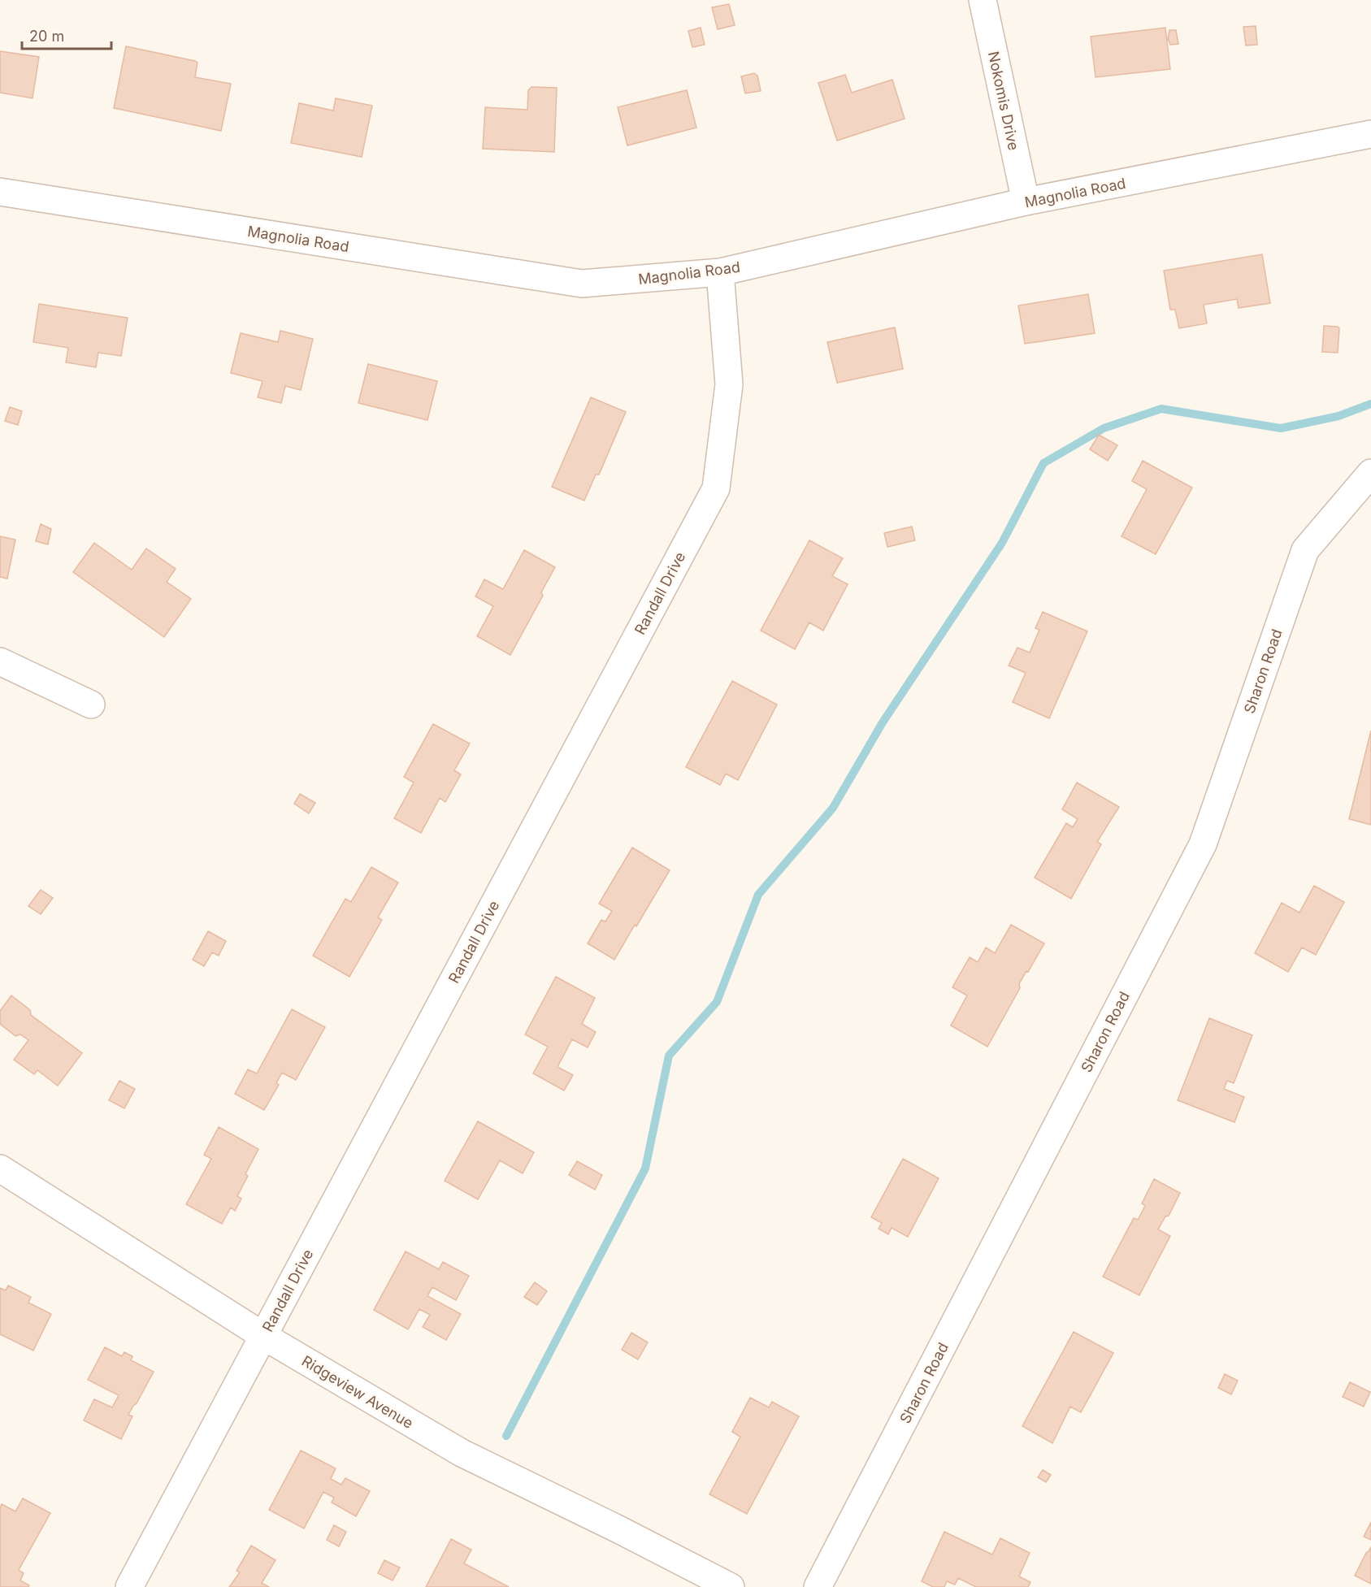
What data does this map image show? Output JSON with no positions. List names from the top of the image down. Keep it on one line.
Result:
{"streets":{"street":["Nokomis Drive","Magnolia Road","Randall Drive","Sharon Road","Ridgeview Avenue"]},"crossings":[["Nokomis Drive","Magnolia Road"],["Magnolia Road","Randall Drive"],["Randall Drive","Ridgeview Avenue"]],"scale_bar":"20 m"}
